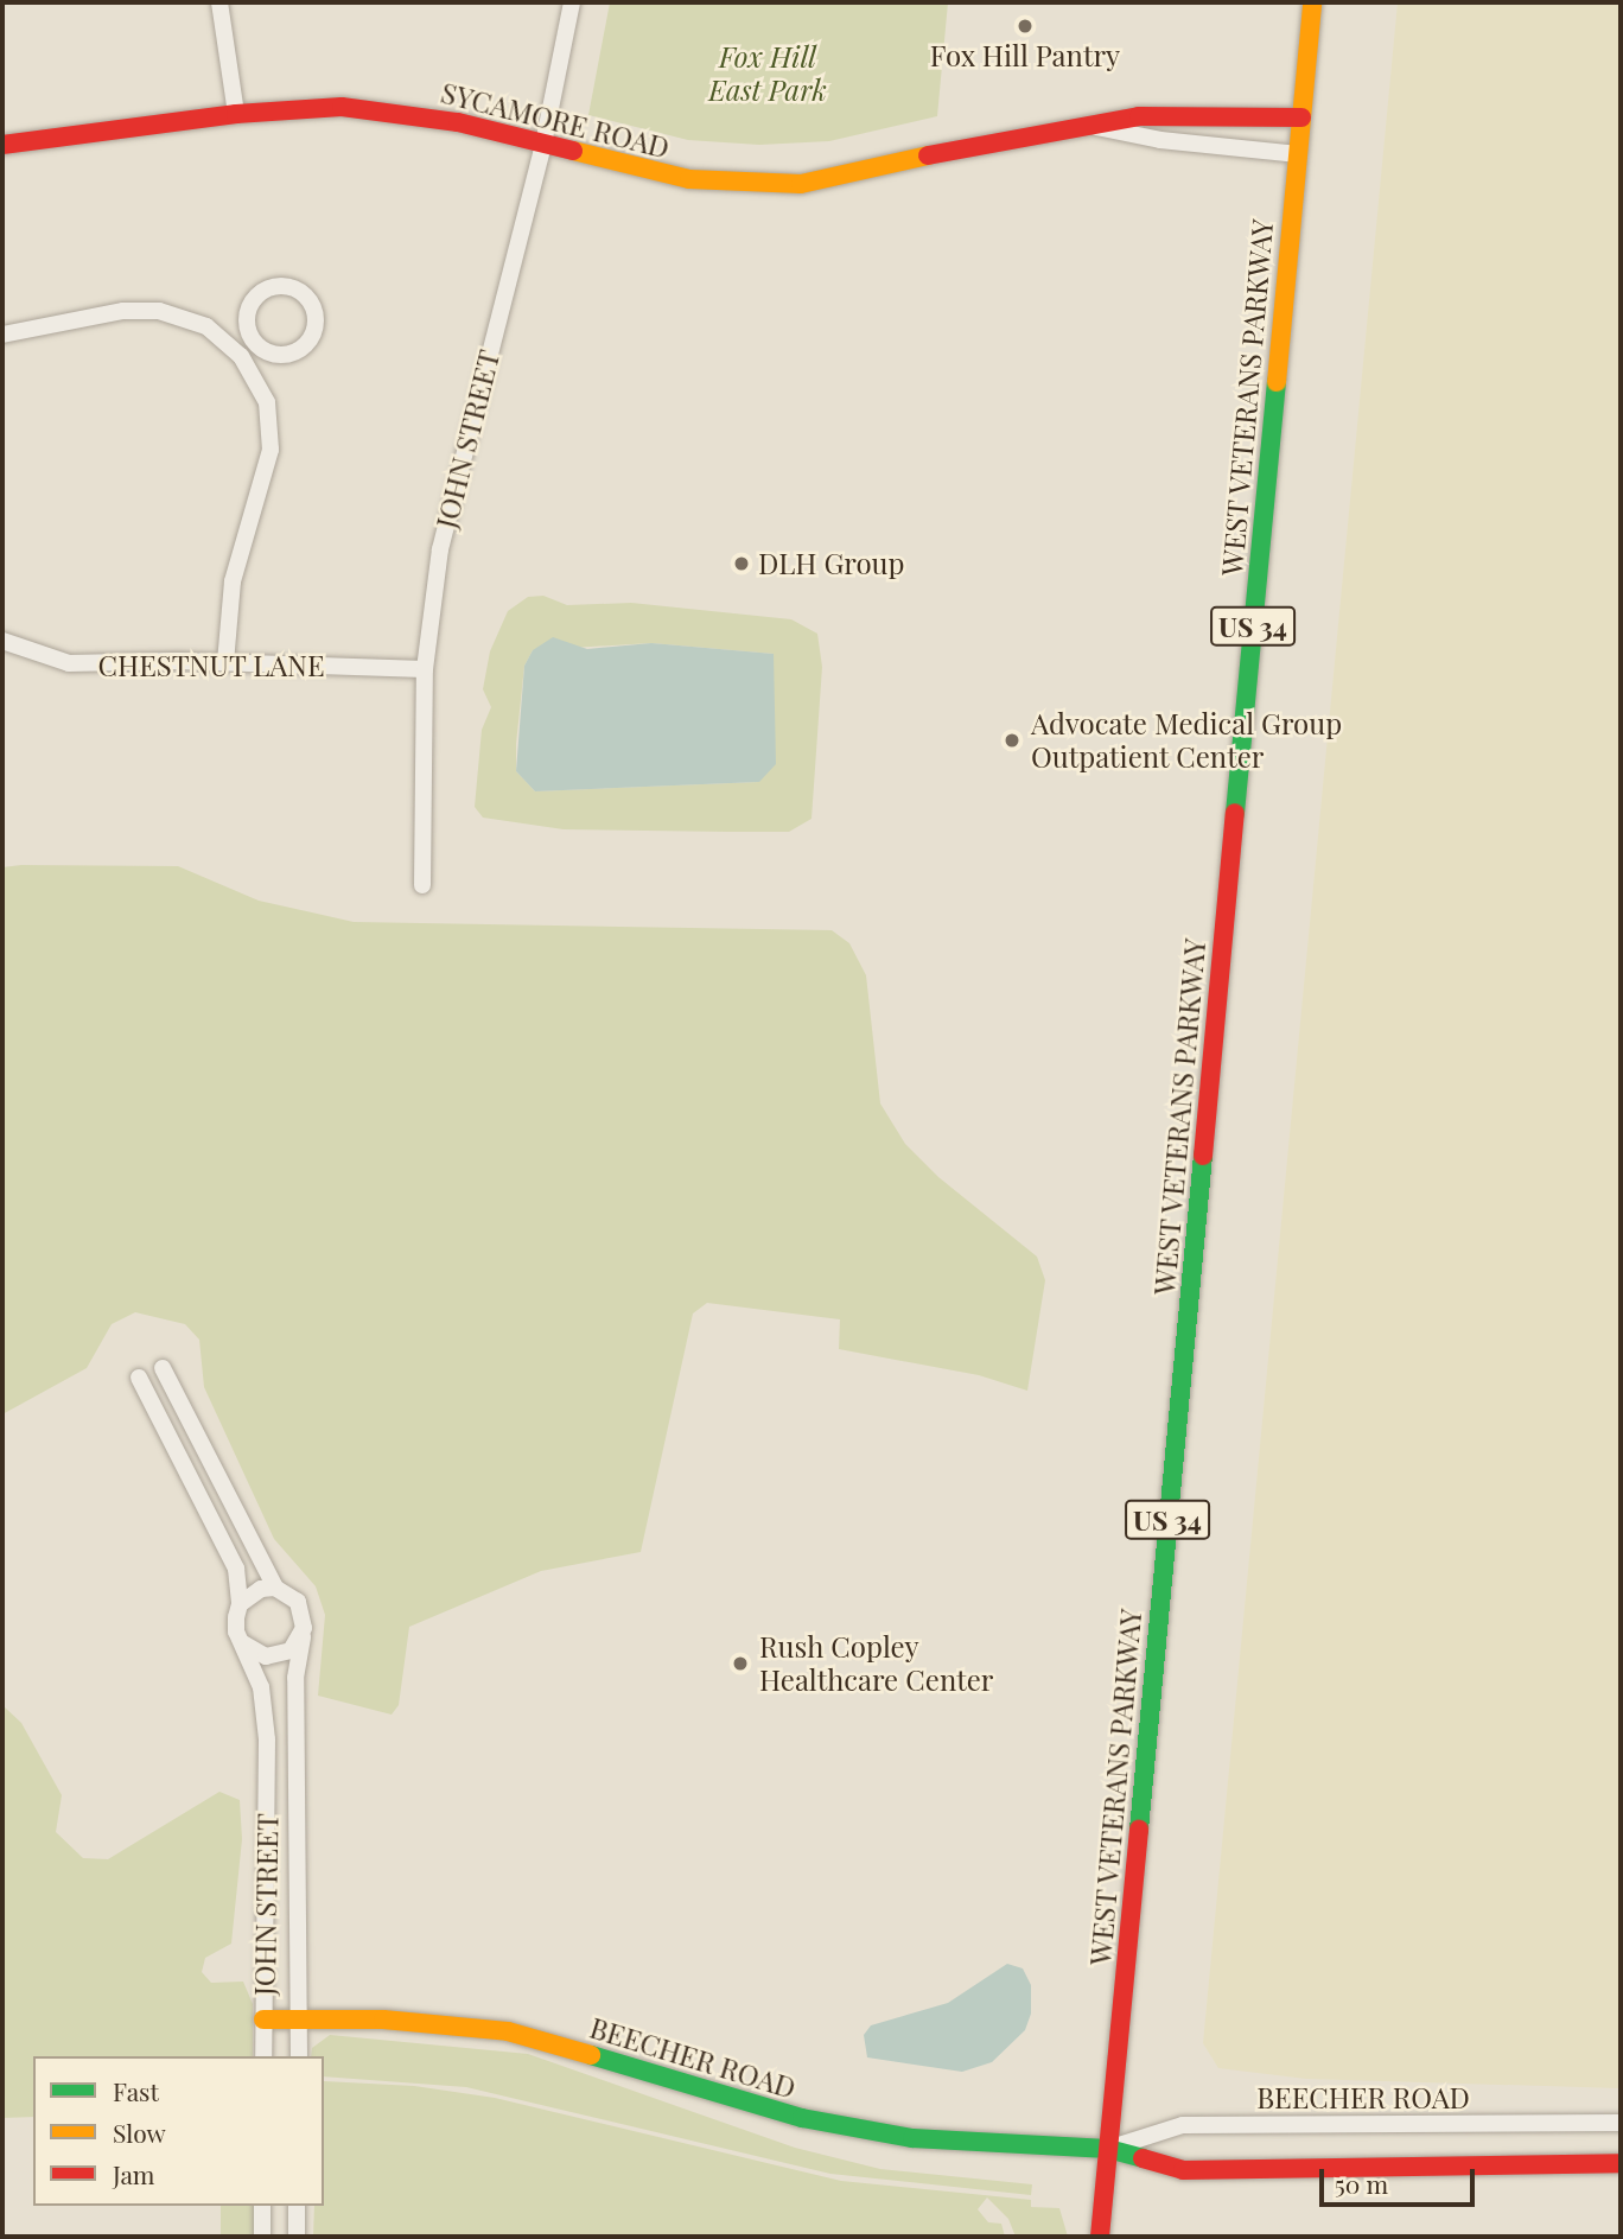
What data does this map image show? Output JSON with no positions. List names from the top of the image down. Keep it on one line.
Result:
{"streets":{"street":["SYCAMORE ROAD","WEST VETERANS PARKWAY","JOHN STREET","US 34","CHESTNUT LANE","BEECHER ROAD"]},"crossings":[["SYCAMORE ROAD","WEST VETERANS PARKWAY"],["SYCAMORE ROAD","JOHN STREET"],["WEST VETERANS PARKWAY","BEECHER ROAD"],["JOHN STREET","CHESTNUT LANE"],["JOHN STREET","BEECHER ROAD"]],"parks":["Fox Hill East Park"],"places":["Fox Hill Pantry","DLH Group","Advocate Medical Group Outpatient Center","Rush Copley Healthcare Center"],"legend":["Fast","Slow","Jam"],"scale_bar":"50 m"}
